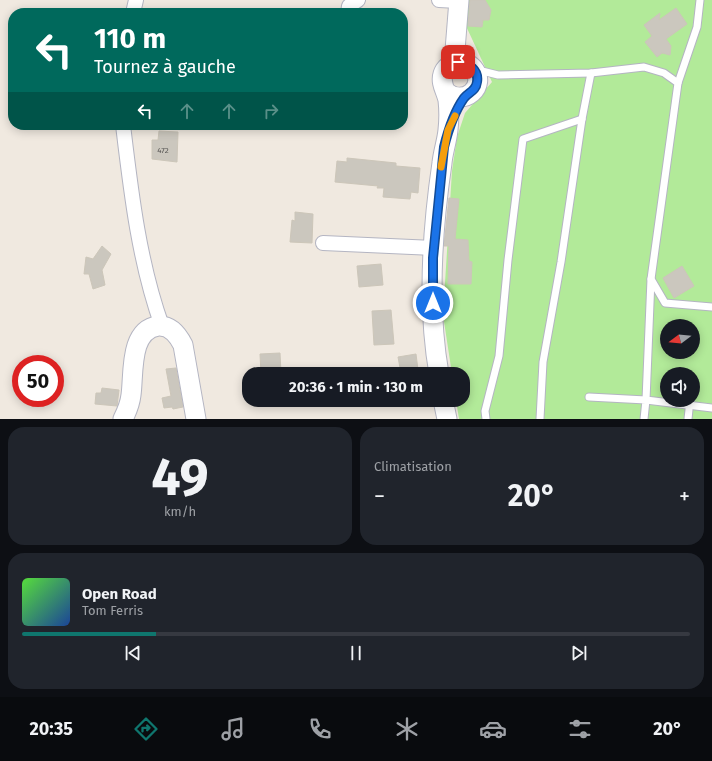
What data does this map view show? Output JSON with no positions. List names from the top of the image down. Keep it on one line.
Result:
{"house_numbers":["472"],"north":"left","page":{"turn":["110 m","Tournez à gauche"],"limit":"50","trip":"20:36 · 1 min · 130 m","tile":[["49","km/h"],"Climatisation"],"heat":["−","20°","+"],"song":["Open Road","Tom Ferris"],"tabs":["20:35","20°"]}}
